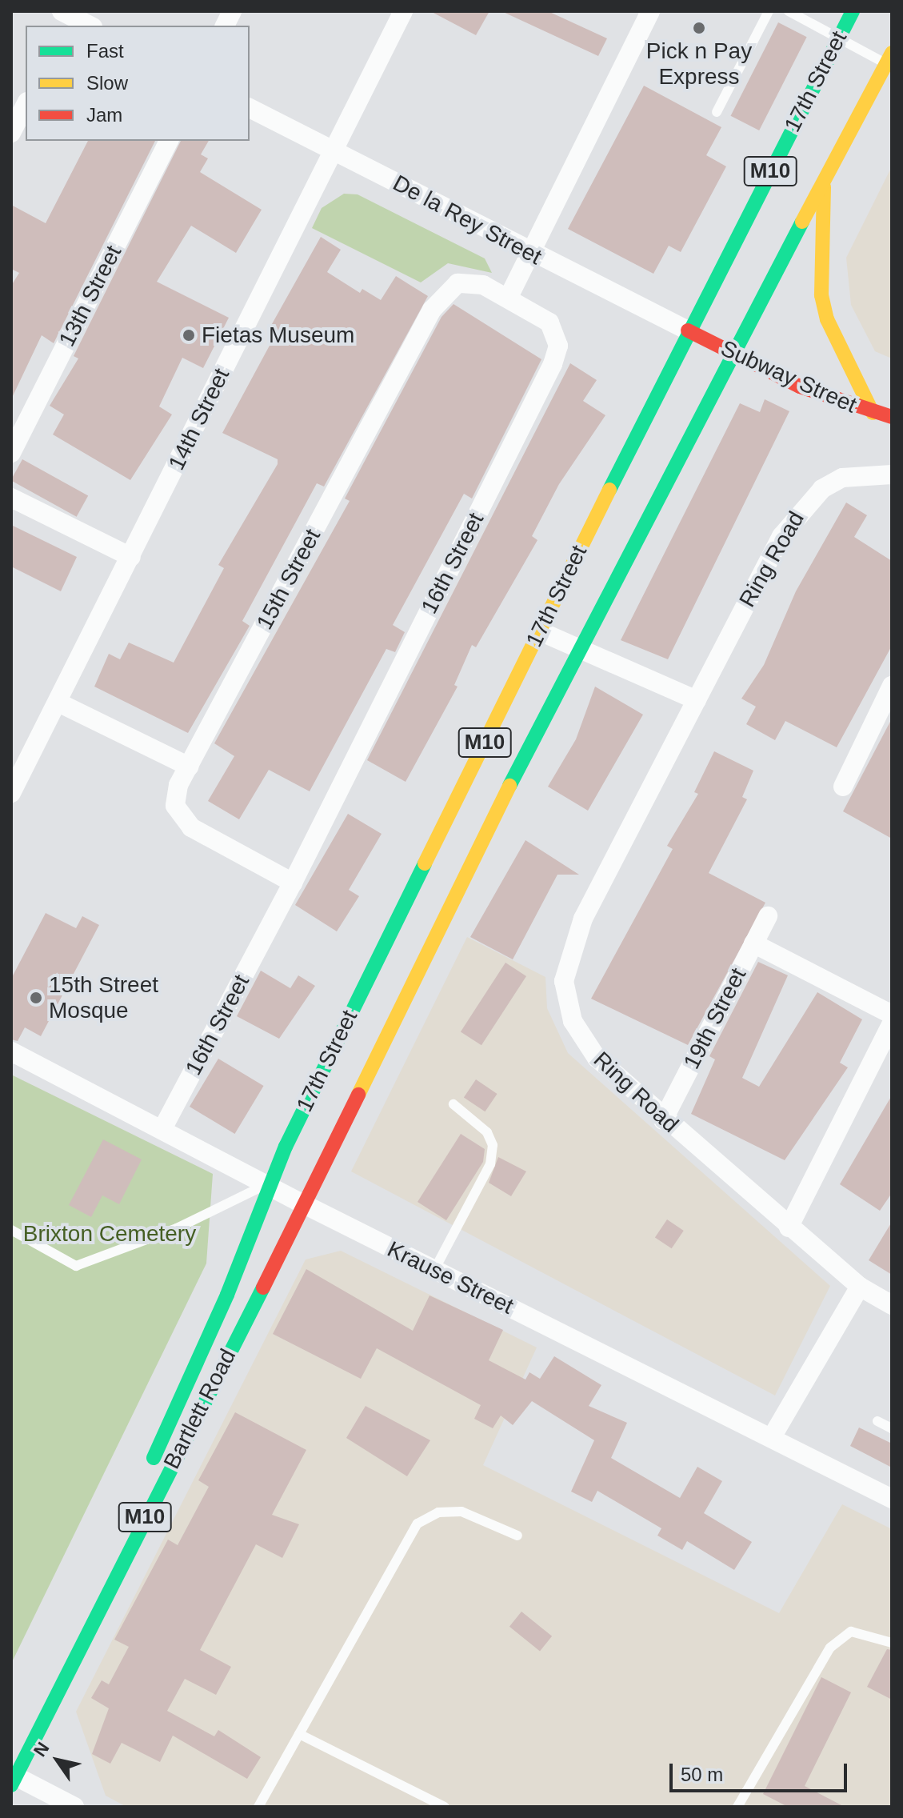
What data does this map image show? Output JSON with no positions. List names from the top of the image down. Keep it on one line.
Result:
{"streets":{"main road":["17th Street","M10","Subway Street","Bartlett Road"],"street":["De la Rey Street","13th Street","14th Street","Ring Road","16th Street","15th Street","19th Street","Krause Street"]},"crossings":[["17th Street","De la Rey Street"],["17th Street","Subway Street"],["17th Street","Krause Street"],["17th Street","Bartlett Road"],["De la Rey Street","Subway Street"],["De la Rey Street","14th Street"],["Ring Road","19th Street"],["16th Street","15th Street"],["16th Street","Krause Street"],["Krause Street","Bartlett Road"]],"parks":["Brixton Cemetery"],"places":["Pick n Pay Express","Fietas Museum","15th Street Mosque"],"legend":["Fast","Slow","Jam"],"scale_bar":"50 m","north":"top left"}
